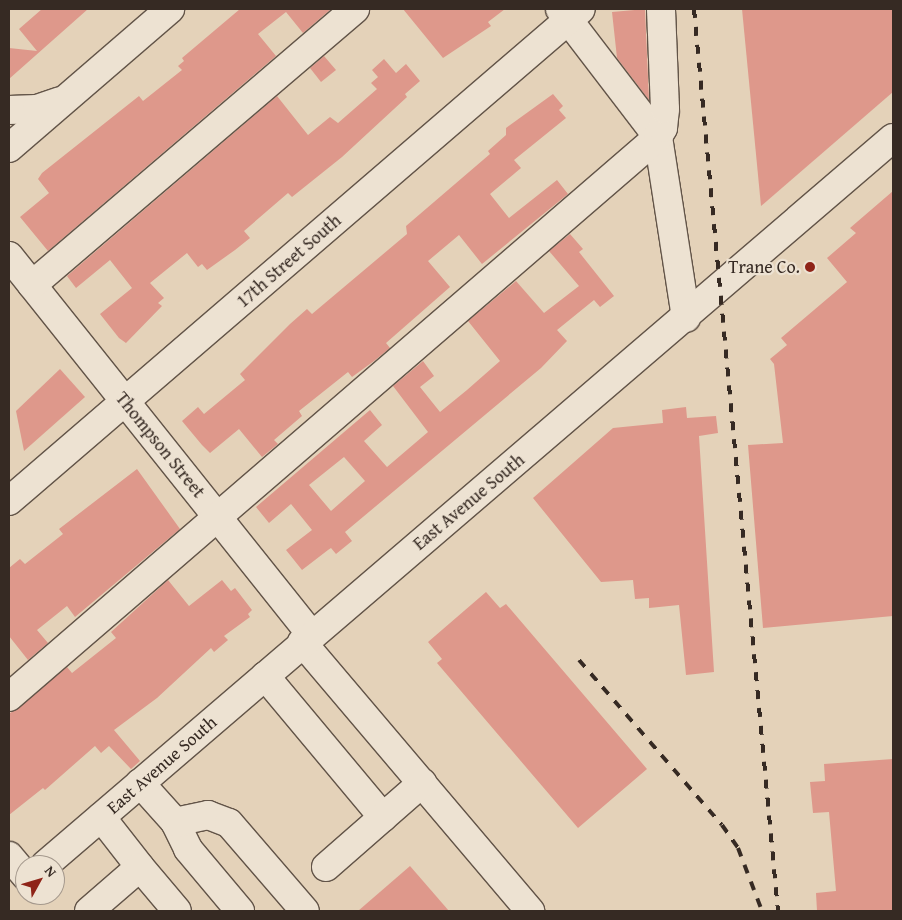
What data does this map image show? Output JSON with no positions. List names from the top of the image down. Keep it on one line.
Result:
{"streets":{"street":["17th Street South","Thompson Street","East Avenue South"]},"crossings":[["17th Street South","Thompson Street"],["Thompson Street","East Avenue South"]],"places":["Trane Co."],"north":"top right"}
